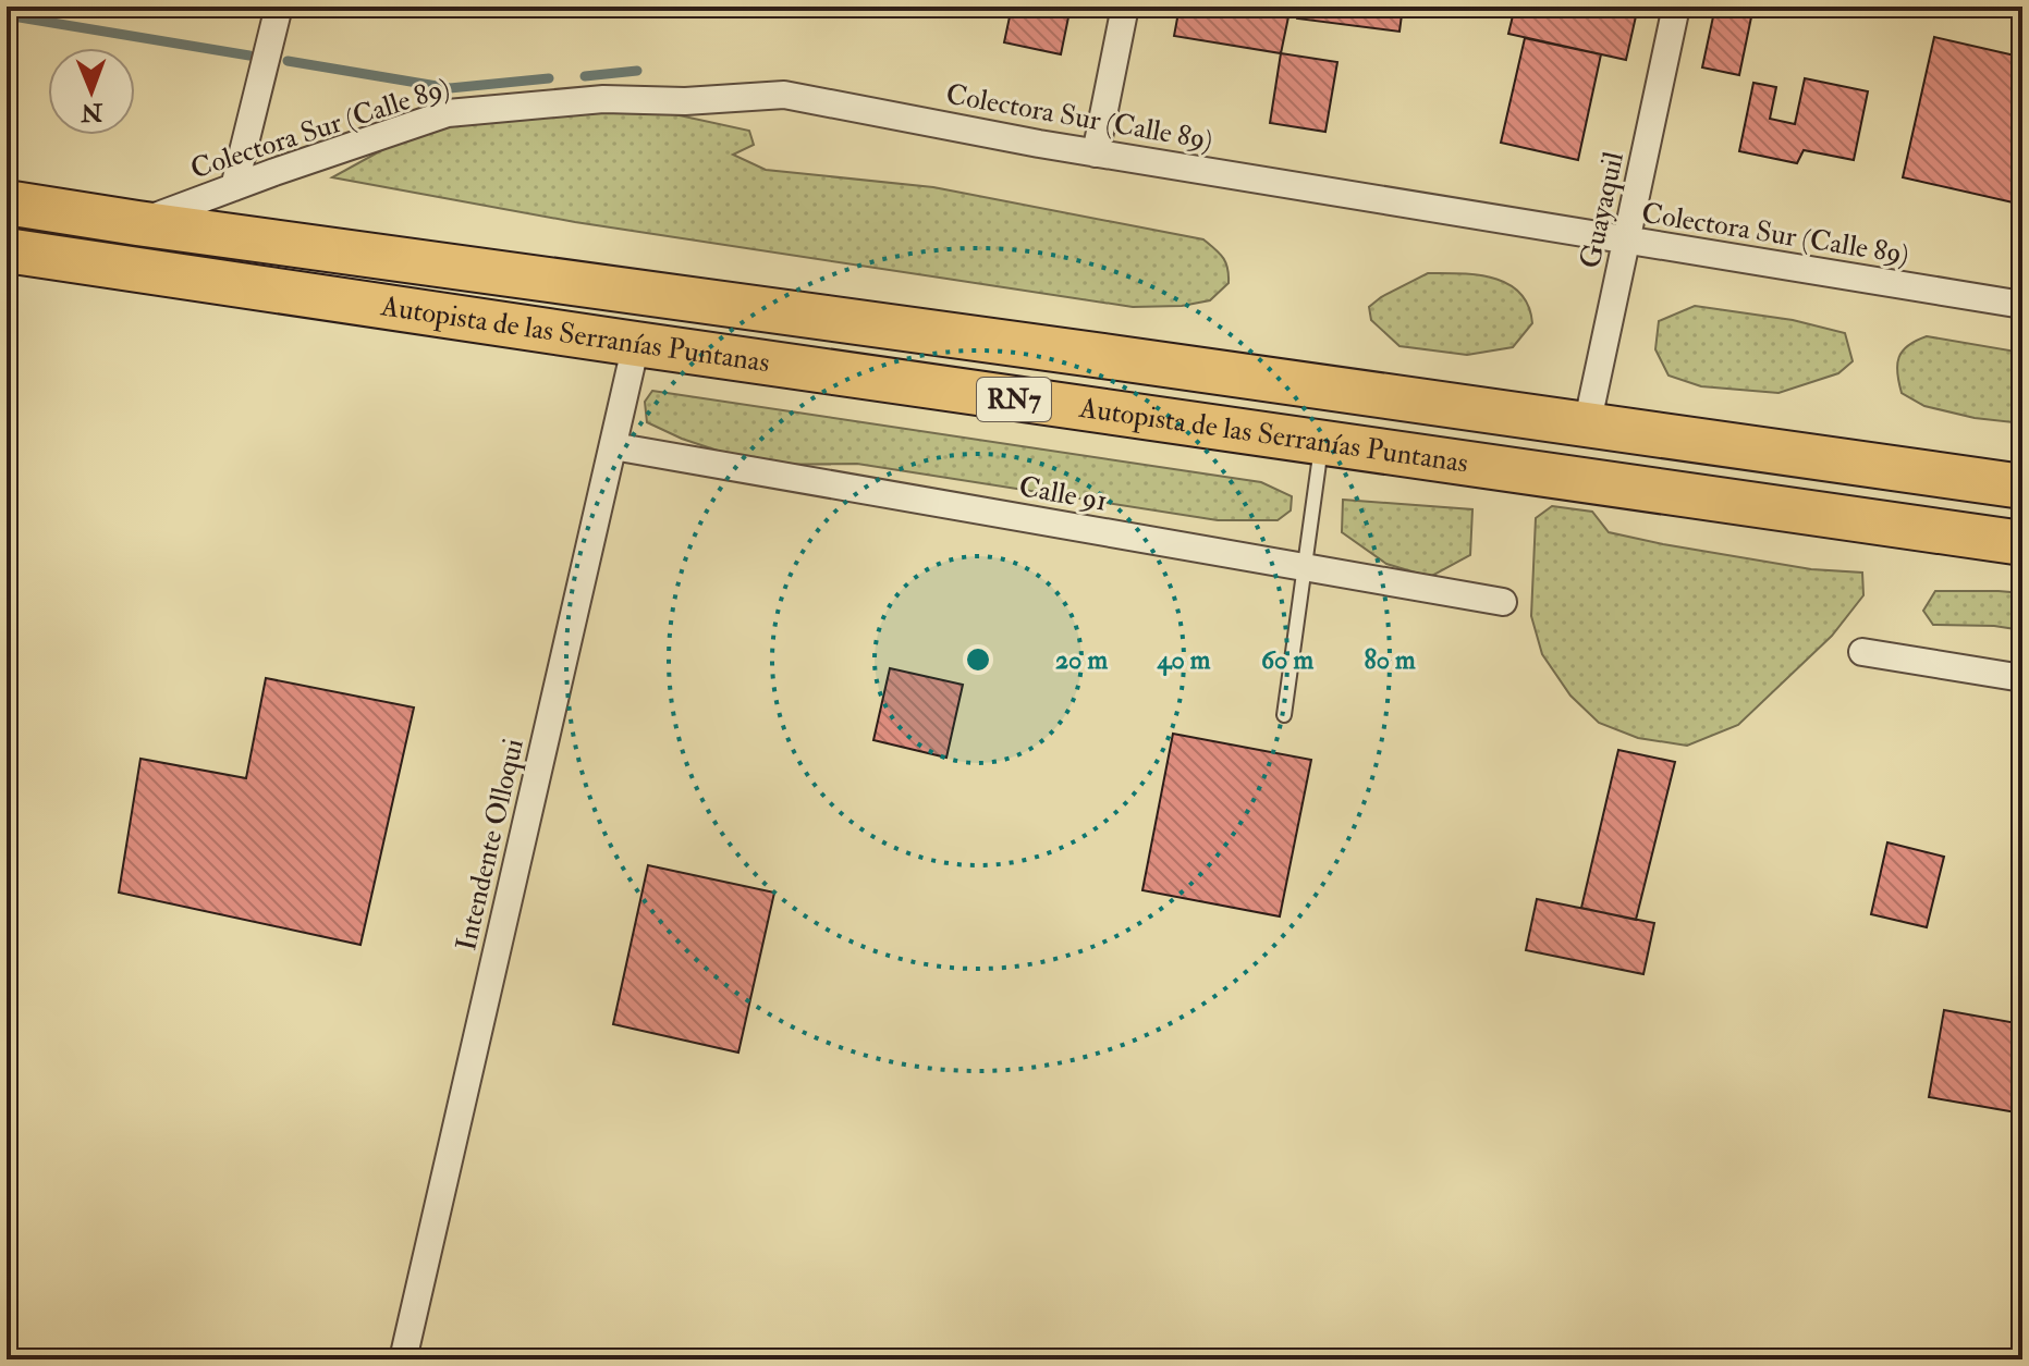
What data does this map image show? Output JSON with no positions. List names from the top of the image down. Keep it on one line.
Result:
{"streets":{"highway":["Autopista de las Serranías Puntanas","RN7"],"street":["Colectora Sur (Calle 89)","Guayaquil","Calle 91","Intendente Olloqui"]},"crossings":[["Colectora Sur (Calle 89)","Guayaquil"],["Colectora Sur (Calle 89)","Autopista de las Serranías Puntanas"],["Guayaquil","Autopista de las Serranías Puntanas"],["Autopista de las Serranías Puntanas","Intendente Olloqui"],["Calle 91","Intendente Olloqui"]],"north":"bottom","rings":["20 m","40 m","60 m","80 m"]}
